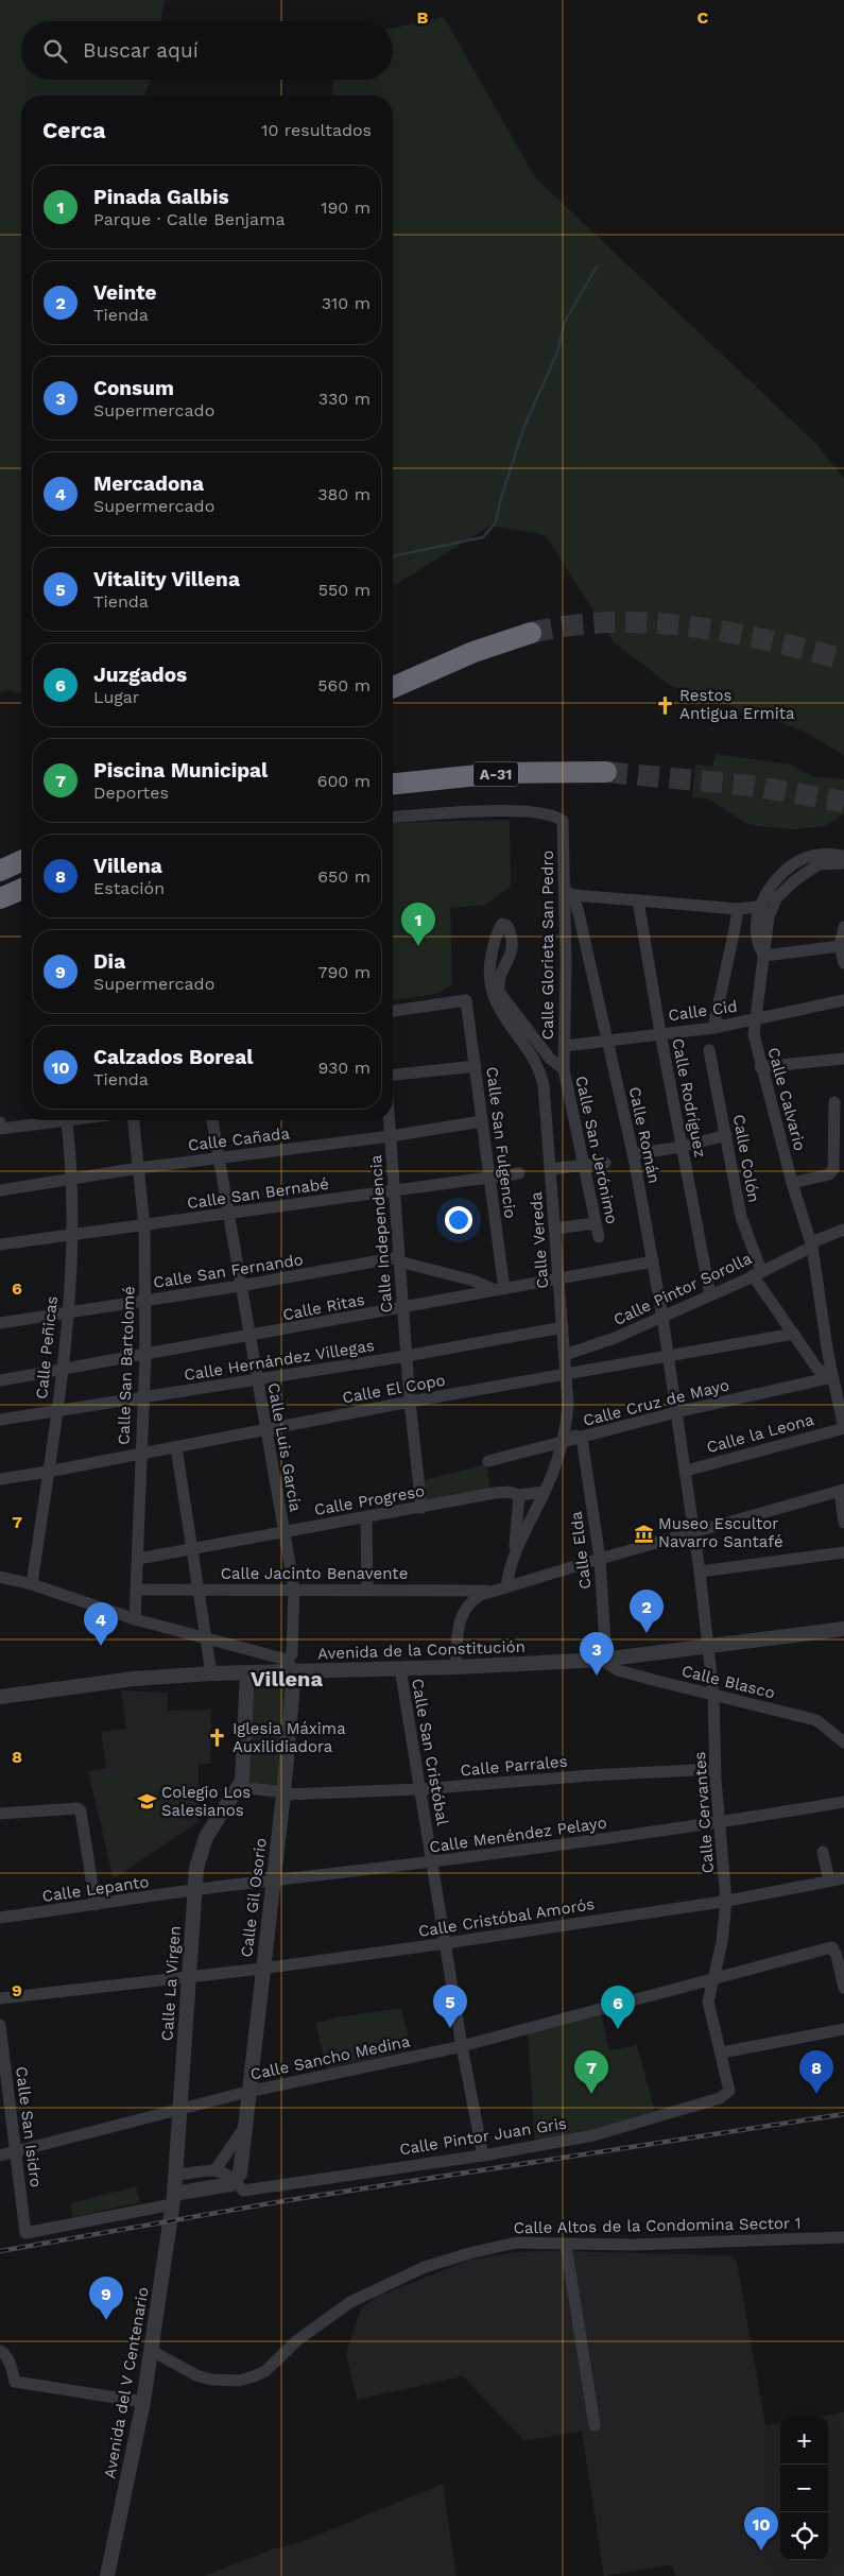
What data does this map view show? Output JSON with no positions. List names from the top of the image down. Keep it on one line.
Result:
{"streets":{"highway":["A-31"],"street":["Calle Glorieta San Pedro","Calle Cid","Calle Rodríguez","Calle Calvario","Calle Román","Calle Cañada","Calle San Fulgencio","Calle San Jerónimo","Calle Colón","Calle San Bernabé","Calle Independencia","Calle Vereda","Calle San Fernando","Calle Pintor Sorolla","Calle Ritas","Calle Peñicas","Calle Hernández Villegas","Calle San Bartolomé","Calle El Copo","Calle Cruz de Mayo","Calle la Leona","Calle Luis García","Calle Progreso","Calle Elda","Calle Jacinto Benavente","Avenida de la Constitución","Calle Blasco","Calle San Cristóbal","Calle Parrales","Calle Cervantes","Calle Menéndez Pelayo","Calle Lepanto","Calle Gil Osorio","Calle Cristóbal Amorós","Calle La Virgen","Calle Sancho Medina","Calle San Isidro","Calle Pintor Juan Gris","Calle Altos de la Condomina Sector 1","Avenida del V Centenario"]},"crossings":[["Calle Glorieta San Pedro","Calle Cid"],["Calle Glorieta San Pedro","Calle Román"],["Calle Glorieta San Pedro","Calle San Jerónimo"],["Calle Cid","Calle Rodríguez"],["Calle Cid","Calle Calvario"],["Calle Cid","Calle Román"],["Calle Rodríguez","Calle Pintor Sorolla"],["Calle Calvario","Calle Colón"],["Calle Calvario","Calle Pintor Sorolla"],["Calle Calvario","Calle Cruz de Mayo"],["Calle Calvario","Calle la Leona"],["Calle Román","Calle Pintor Sorolla"],["Calle Román","Calle Ritas"],["Calle Román","Calle El Copo"],["Calle Román","Calle Cruz de Mayo"],["Calle Román","Calle la Leona"],["Calle Román","Calle Cervantes"],["Calle Cañada","Calle San Fulgencio"],["Calle Cañada","Calle Independencia"],["Calle Cañada","Calle Peñicas"],["Calle Cañada","Calle San Bartolomé"],["Calle Cañada","Calle Luis García"],["Calle San Fulgencio","Calle San Bernabé"],["Calle San Fulgencio","Calle San Fernando"],["Calle San Fulgencio","Calle Ritas"],["Calle Colón","Calle Pintor Sorolla"],["Calle Colón","Calle El Copo"],["Calle Colón","Calle Cruz de Mayo"],["Calle San Bernabé","Calle Independencia"],["Calle San Bernabé","Calle Peñicas"],["Calle San Bernabé","Calle San Bartolomé"],["Calle San Bernabé","Calle Luis García"],["Calle Independencia","Calle San Fernando"],["Calle Independencia","Calle Ritas"],["Calle Independencia","Calle Hernández Villegas"],["Calle Independencia","Calle El Copo"],["Calle Independencia","Calle Progreso"],["Calle Vereda","Calle Pintor Sorolla"],["Calle Vereda","Calle Ritas"],["Calle Vereda","Calle Hernández Villegas"],["Calle Vereda","Calle El Copo"],["Calle Vereda","Calle Cruz de Mayo"],["Calle Vereda","Calle Progreso"],["Calle Vereda","Calle Elda"],["Calle San Fernando","Calle Ritas"],["Calle San Fernando","Calle Peñicas"],["Calle San Fernando","Calle San Bartolomé"],["Calle San Fernando","Calle Luis García"],["Calle Ritas","Calle Peñicas"],["Calle Ritas","Calle San Bartolomé"],["Calle Ritas","Calle Luis García"],["Calle Peñicas","Calle Hernández Villegas"],["Calle Peñicas","Calle El Copo"],["Calle Hernández Villegas","Calle San Bartolomé"],["Calle Hernández Villegas","Calle Luis García"],["Calle San Bartolomé","Calle El Copo"],["Calle San Bartolomé","Calle Progreso"],["Calle San Bartolomé","Calle Jacinto Benavente"],["Calle El Copo","Calle Luis García"],["Calle Cruz de Mayo","Calle Elda"],["Calle la Leona","Calle Cervantes"],["Calle Luis García","Calle Progreso"],["Calle Luis García","Calle Jacinto Benavente"],["Calle Luis García","Avenida de la Constitución"],["Calle Luis García","Calle Gil Osorio"],["Calle Elda","Avenida de la Constitución"],["Calle Elda","Calle Blasco"],["Avenida de la Constitución","Calle Blasco"],["Avenida de la Constitución","Calle San Cristóbal"],["Avenida de la Constitución","Calle Cervantes"],["Avenida de la Constitución","Calle Gil Osorio"],["Calle Blasco","Calle Cervantes"],["Calle San Cristóbal","Calle Parrales"],["Calle San Cristóbal","Calle Menéndez Pelayo"],["Calle San Cristóbal","Calle Cristóbal Amorós"],["Calle San Cristóbal","Calle Sancho Medina"],["Calle San Cristóbal","Calle Pintor Juan Gris"],["Calle Parrales","Calle Cervantes"],["Calle Parrales","Calle Gil Osorio"],["Calle Parrales","Calle La Virgen"],["Calle Cervantes","Calle Menéndez Pelayo"],["Calle Cervantes","Calle Cristóbal Amorós"],["Calle Cervantes","Calle Sancho Medina"],["Calle Cervantes","Calle Pintor Juan Gris"],["Calle Menéndez Pelayo","Calle Lepanto"],["Calle Menéndez Pelayo","Calle Gil Osorio"],["Calle Menéndez Pelayo","Calle La Virgen"],["Calle Lepanto","Calle La Virgen"],["Calle Gil Osorio","Calle Cristóbal Amorós"],["Calle Gil Osorio","Calle Sancho Medina"],["Calle Gil Osorio","Calle Pintor Juan Gris"],["Calle Cristóbal Amorós","Calle La Virgen"],["Calle La Virgen","Calle Sancho Medina"],["Calle La Virgen","Calle San Isidro"],["Calle La Virgen","Avenida del V Centenario"],["Calle Sancho Medina","Calle San Isidro"],["Calle San Isidro","Avenida del V Centenario"],["Calle Altos de la Condomina Sector 1","Avenida del V Centenario"]],"districts":["Villena"],"places":{"church":["Restos Antigua Ermita","Iglesia Máxima Auxilidiadora"],"museum":["Museo Escultor Navarro Santafé"],"school or university":["Colegio Los Salesianos"]},"page":{"search":"Buscar aquí","heading":["Cerca","10 resultados"],"list":[{"mark":"1","name":"Pinada Galbis","note":"Parque · Calle Benjama","value":"190 m"},{"mark":"2","name":"Veinte","note":"Tienda","value":"310 m"},{"mark":"3","name":"Consum","note":"Supermercado","value":"330 m"},{"mark":"4","name":"Mercadona","note":"Supermercado","value":"380 m"},{"mark":"5","name":"Vitality Villena","note":"Tienda","value":"550 m"},{"mark":"6","name":"Juzgados","note":"Lugar","value":"560 m"},{"mark":"7","name":"Piscina Municipal","note":"Deportes","value":"600 m"},{"mark":"8","name":"Villena","note":"Estación","value":"650 m"},{"mark":"9","name":"Dia","note":"Supermercado","value":"790 m"},{"mark":"10","name":"Calzados Boreal","note":"Tienda","value":"930 m"}],"pins":["1","2","4","3","5","6","7","8","9","10"],"map_buttons":["+","−"]},"grid":{"columns":["B","C"],"rows":["6","7","8","9"]}}
